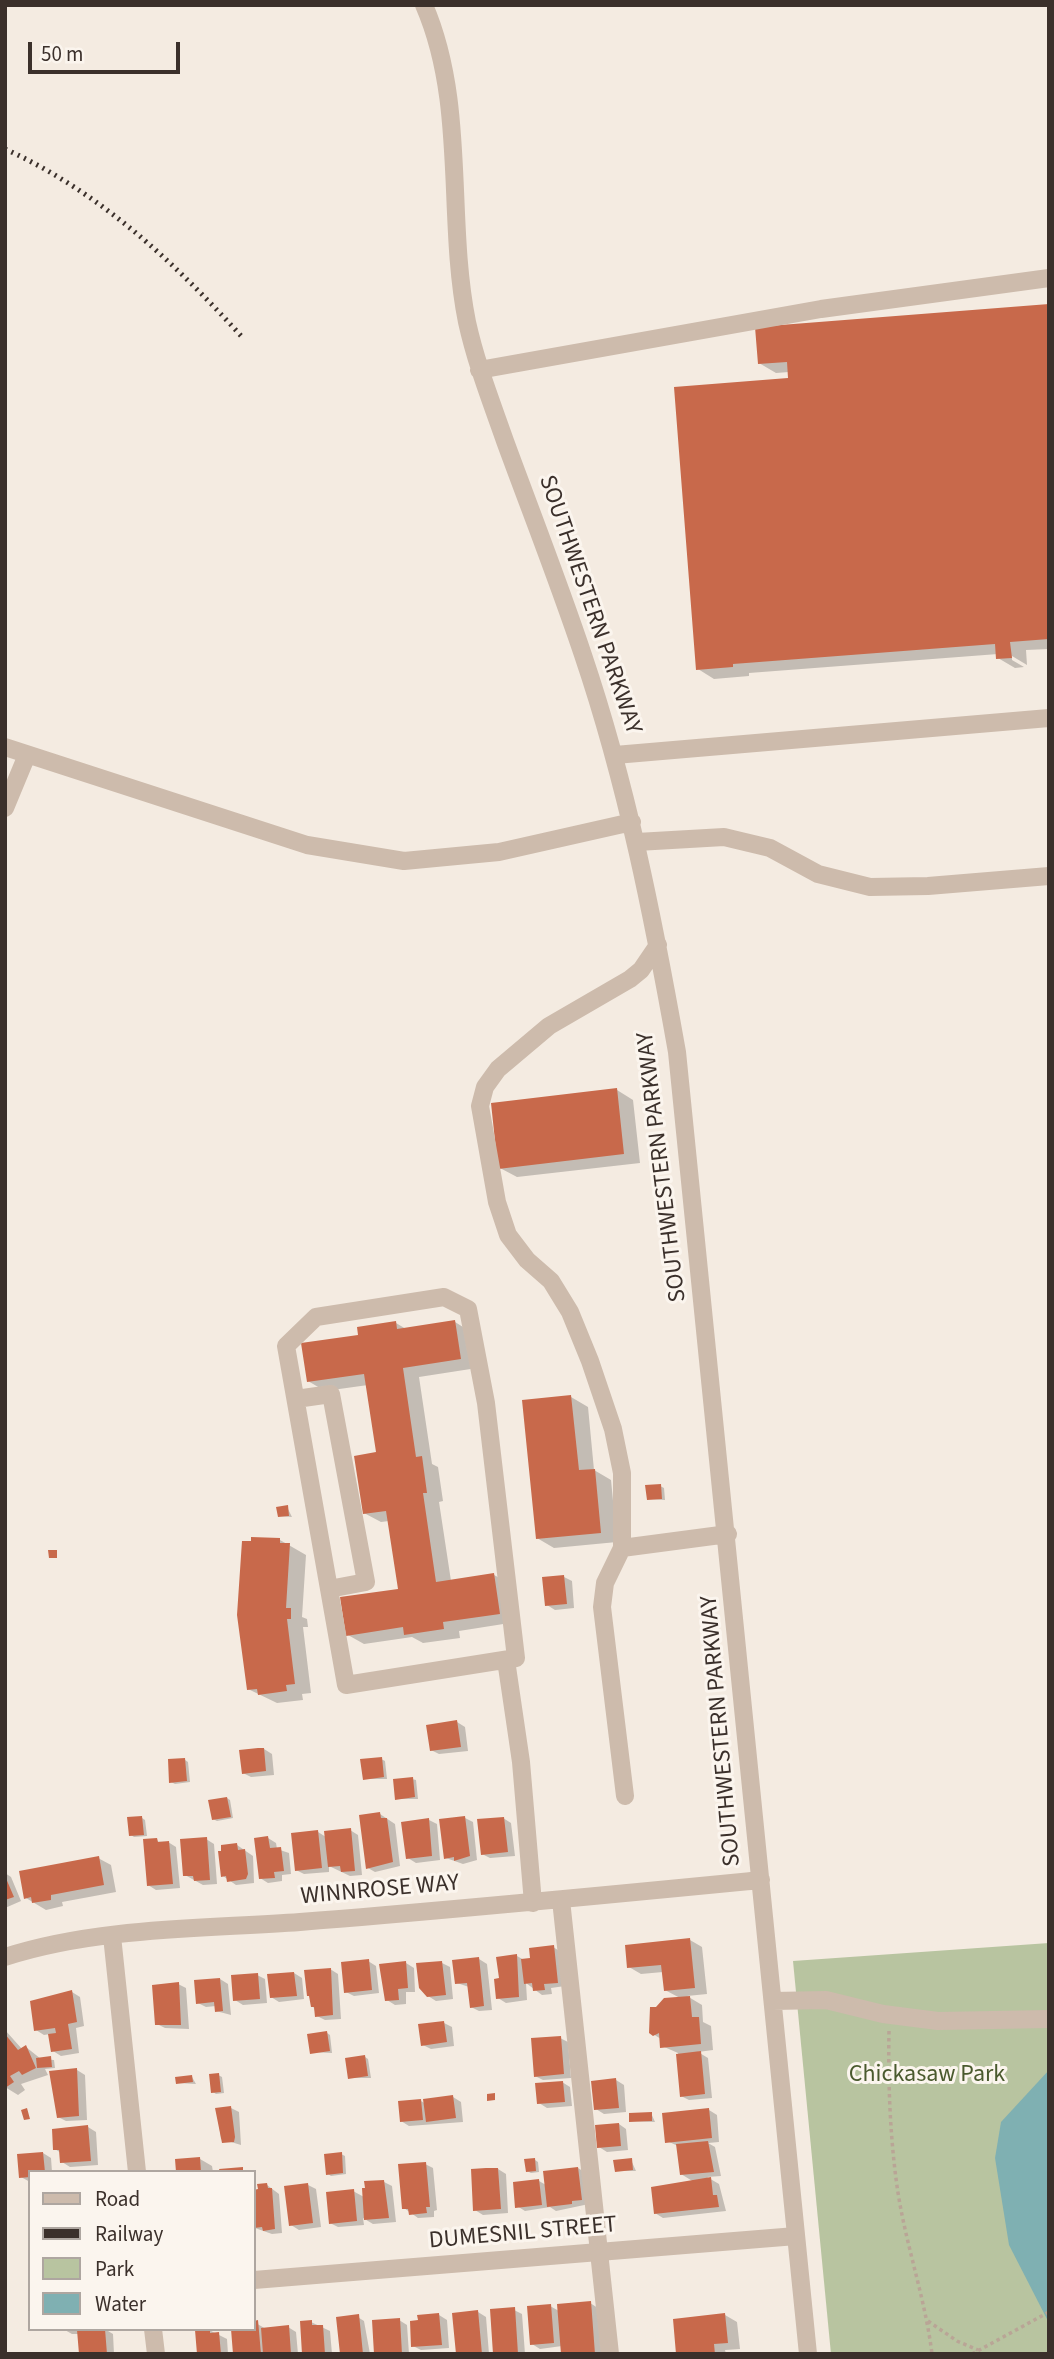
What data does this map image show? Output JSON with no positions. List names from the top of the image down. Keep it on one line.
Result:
{"streets":{"street":["SOUTHWESTERN PARKWAY","WINNROSE WAY","DUMESNIL STREET"]},"crossings":[["SOUTHWESTERN PARKWAY","WINNROSE WAY"],["SOUTHWESTERN PARKWAY","DUMESNIL STREET"]],"parks":["Chickasaw Park"],"legend":["Road","Railway","Park","Water"],"scale_bar":"50 m"}
